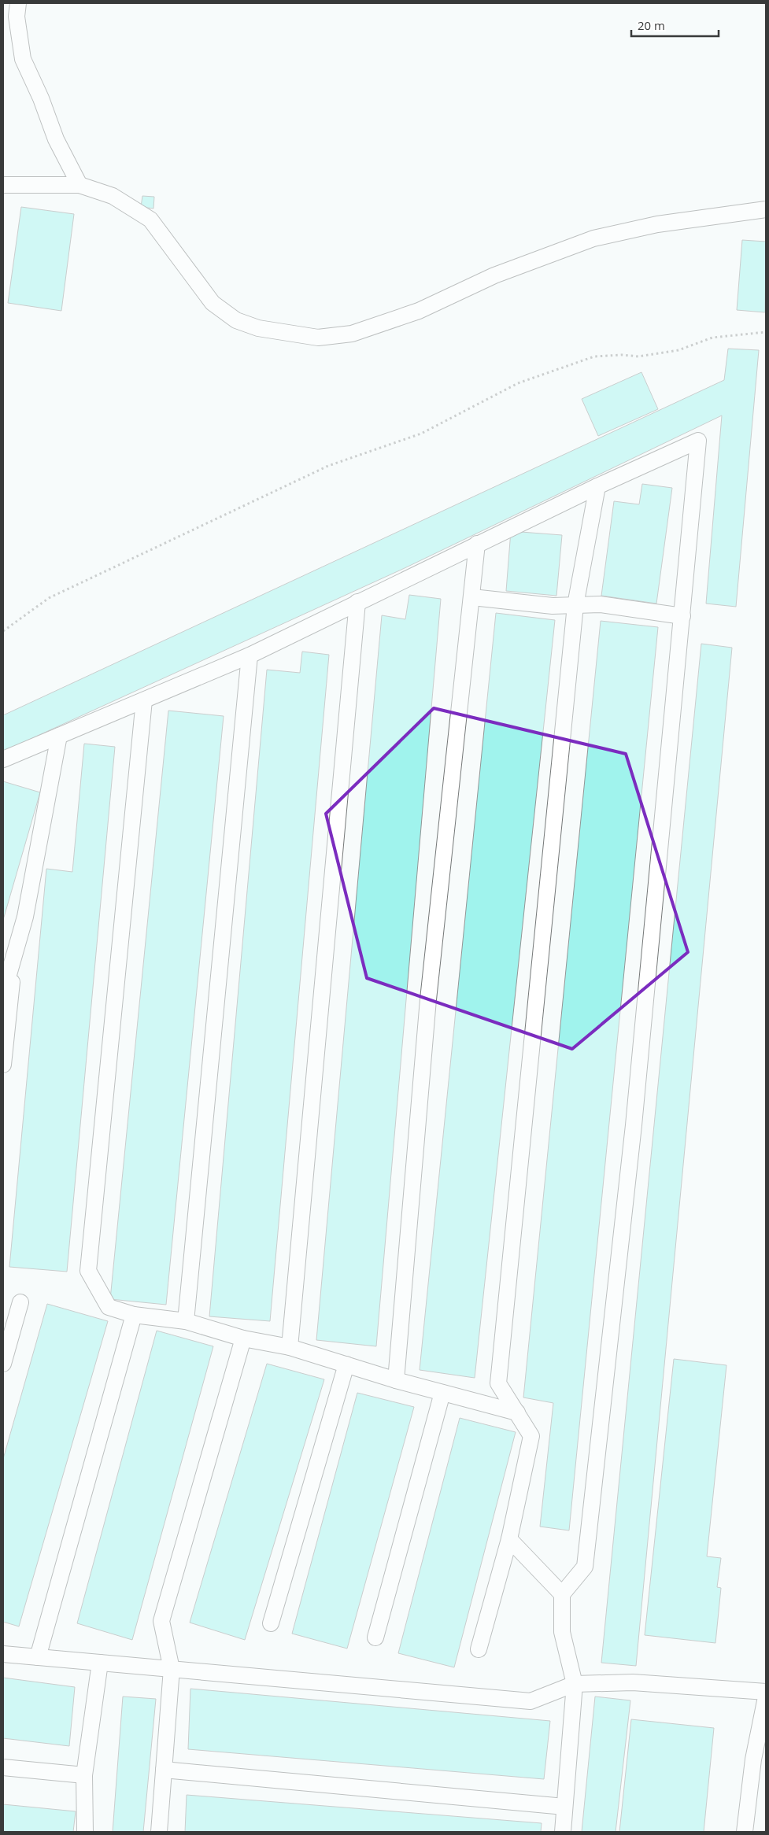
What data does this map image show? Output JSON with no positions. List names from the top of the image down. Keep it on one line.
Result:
{"scale_bar":"20 m"}
